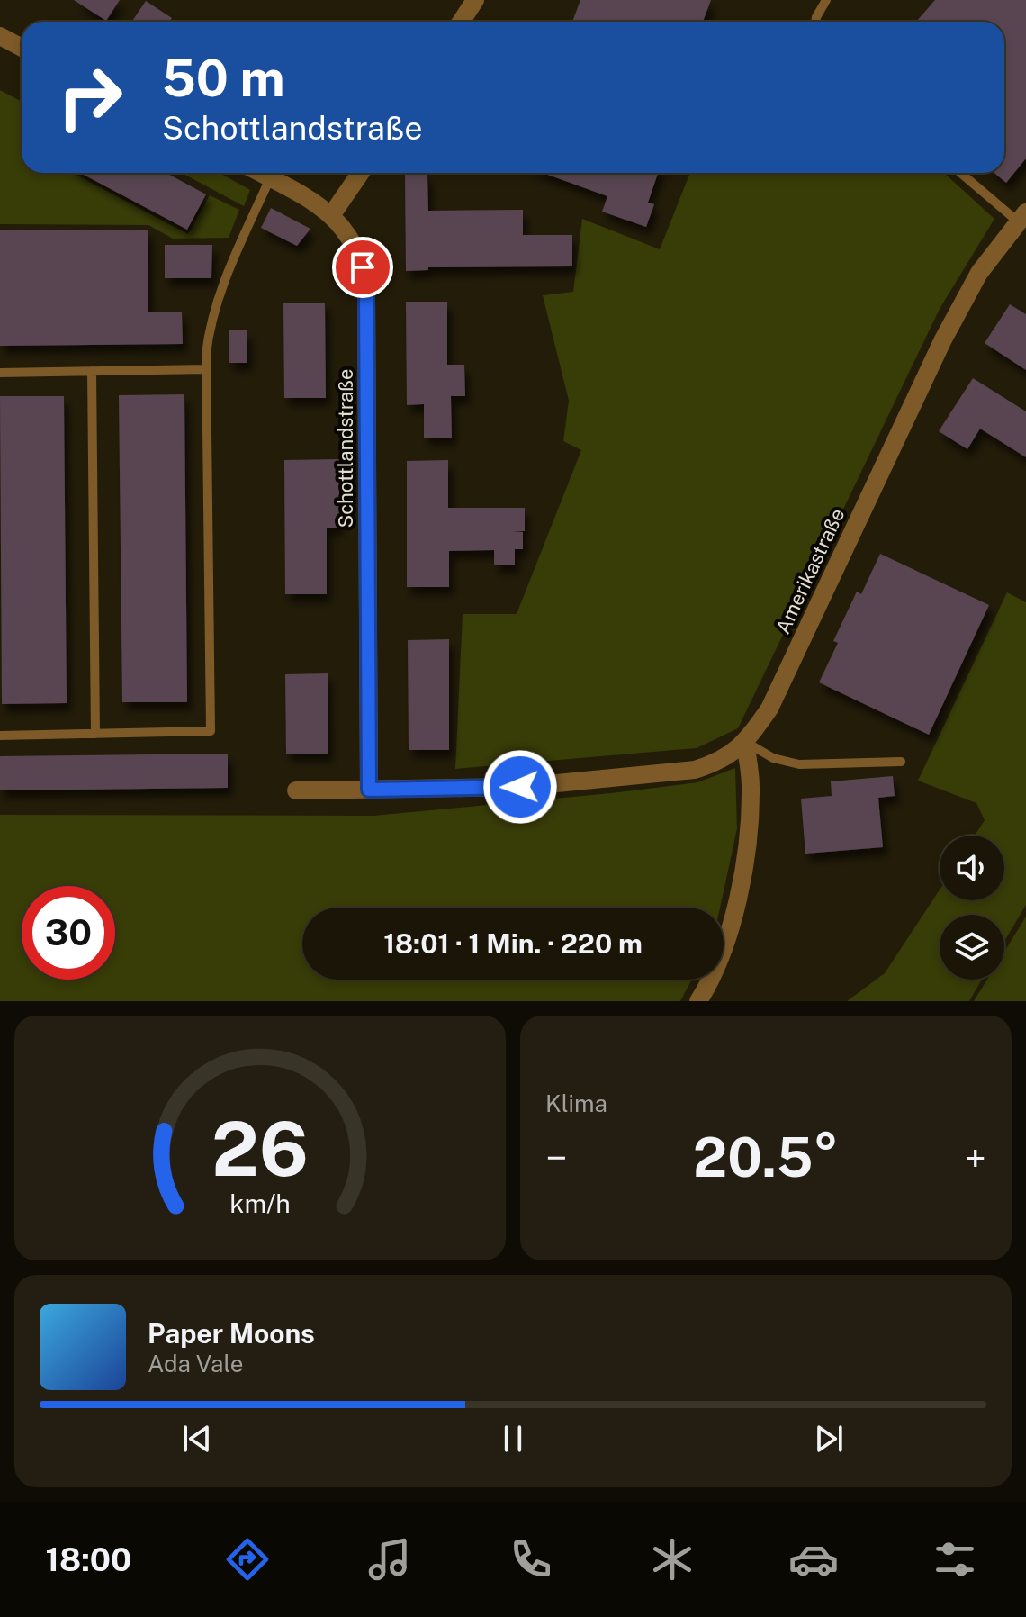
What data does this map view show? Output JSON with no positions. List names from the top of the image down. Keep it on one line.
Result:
{"streets":{"street":["Schottlandstraße","Amerikastraße"]},"crossings":[["Schottlandstraße","Amerikastraße"]],"page":{"turn":["50 m","Schottlandstraße"],"limit":"30","trip":"18:01 · 1 Min. · 220 m","tile":"Klima","heat":["−","20.5°","+"],"song":["Paper Moons","Ada Vale"],"tabs":"18:00","gauge":["26","km/h"]}}
